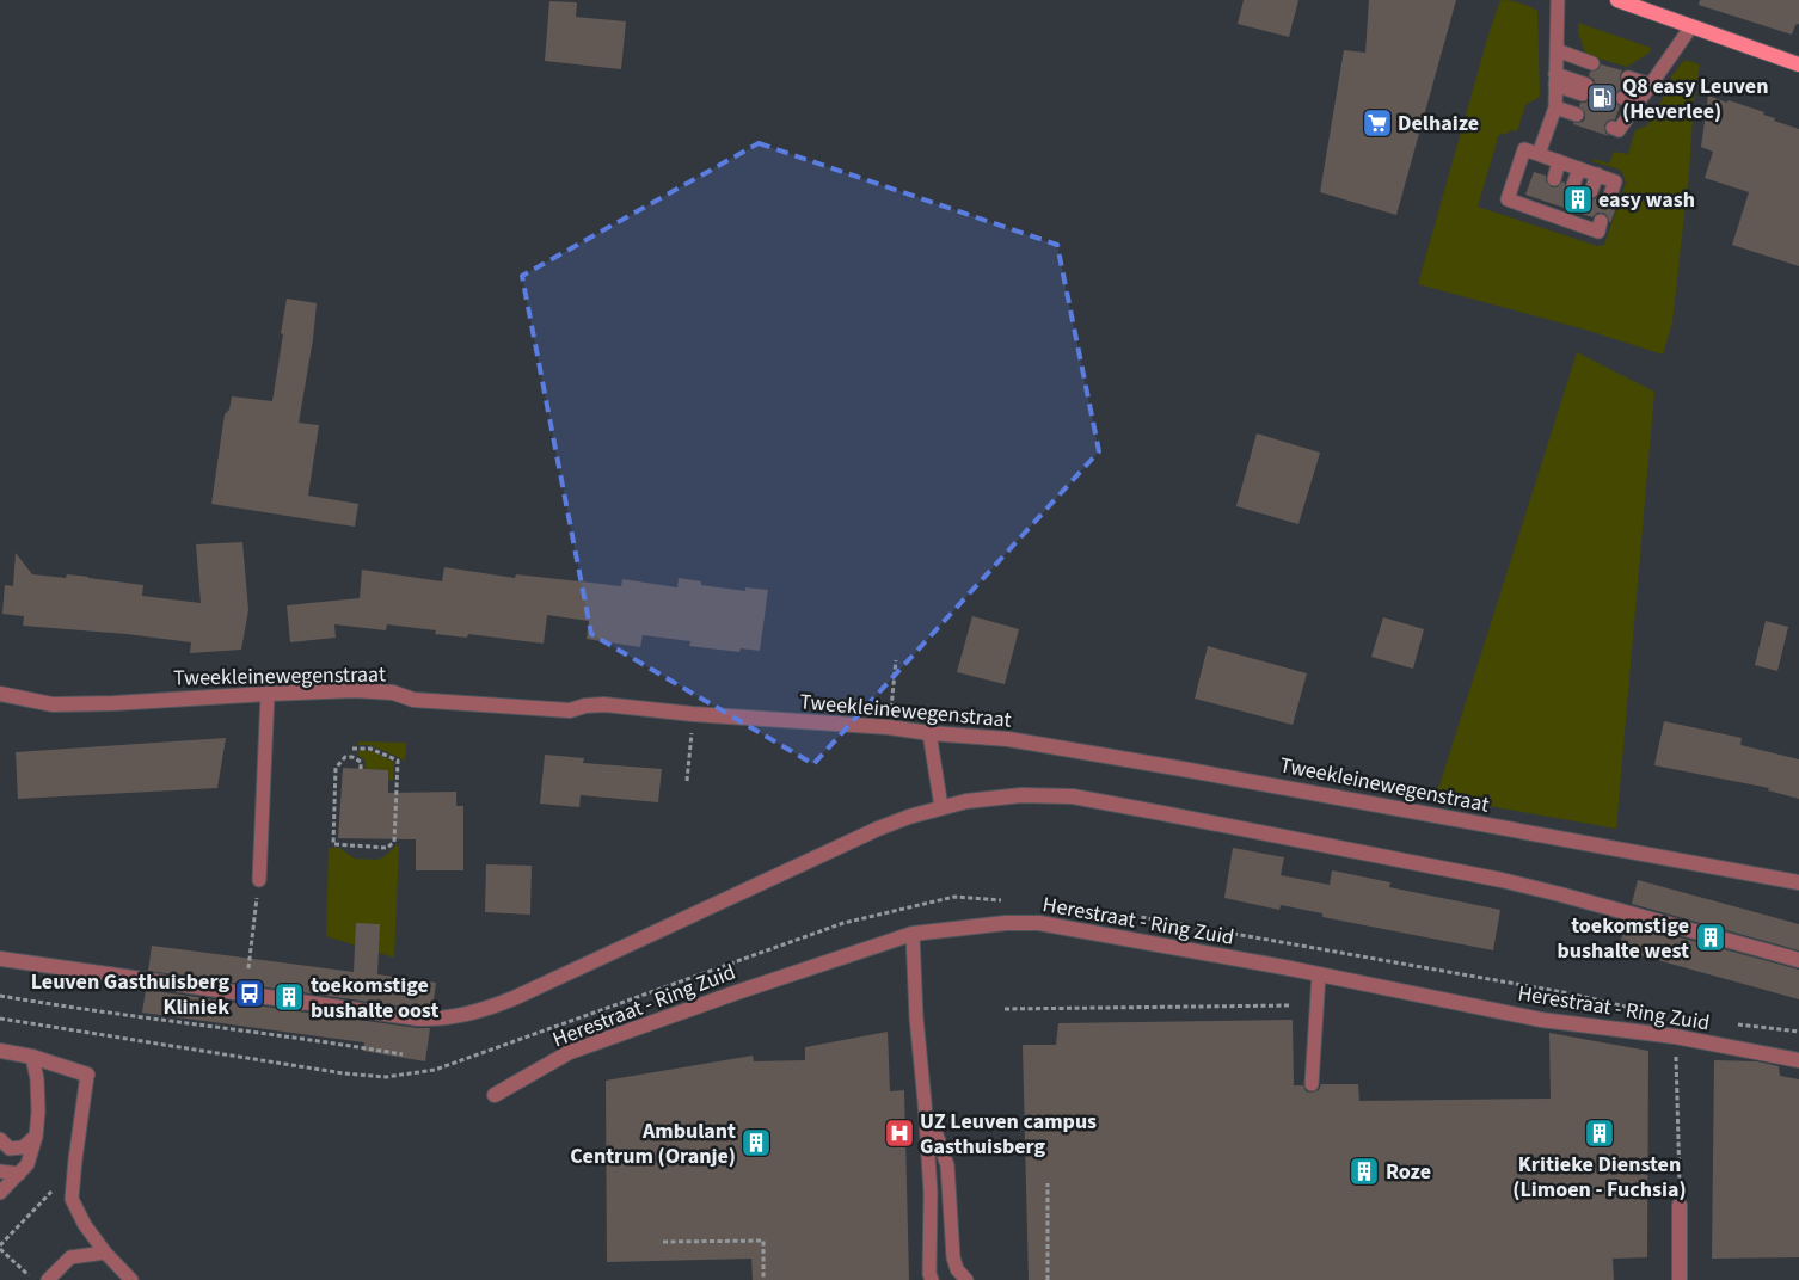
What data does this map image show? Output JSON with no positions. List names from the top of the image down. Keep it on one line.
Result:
{"streets":{"street":["Tweekleinewegenstraat","Herestraat - Ring Zuid"]},"places":{"fuel station":["Q8 easy Leuven (Heverlee)"],"supermarket":["Delhaize"],"building":["easy wash","toekomstige bushalte west","toekomstige bushalte oost","Kritieke Diensten (Limoen - Fuchsia)","Ambulant Centrum (Oranje)","Roze"],"bus stop":["Leuven Gasthuisberg Kliniek"],"hospital":["UZ Leuven campus Gasthuisberg"]}}
